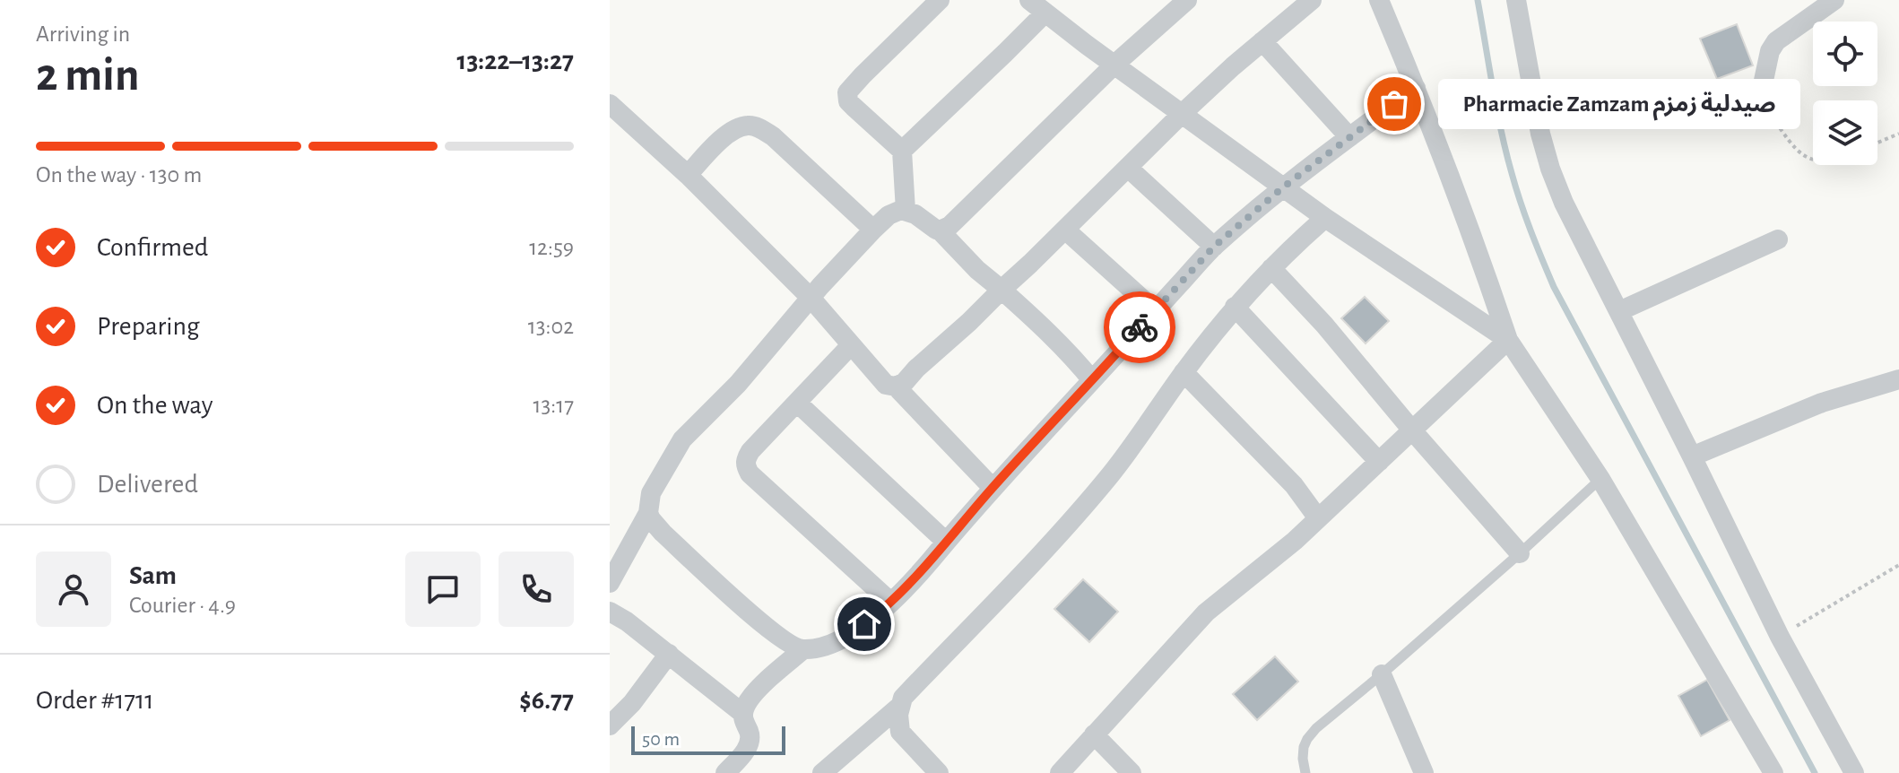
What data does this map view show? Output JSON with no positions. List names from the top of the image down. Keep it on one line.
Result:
{"places":["Pharmacie Zamzam صيدلية زمزم"],"scale_bar":"50 m","page":{"heading":["2 min","Arriving in","13:22–13:27"],"panel":["Sam","Courier · 4.9","Order #1711","$6.77"],"bubble":"Pharmacie Zamzam صيدلية زمزم","bar":"On the way · 130 m","list":[["Confirmed","12:59"],["Preparing","13:02"],["On the way","13:17"],"Delivered"],"scale":"50 m"}}
